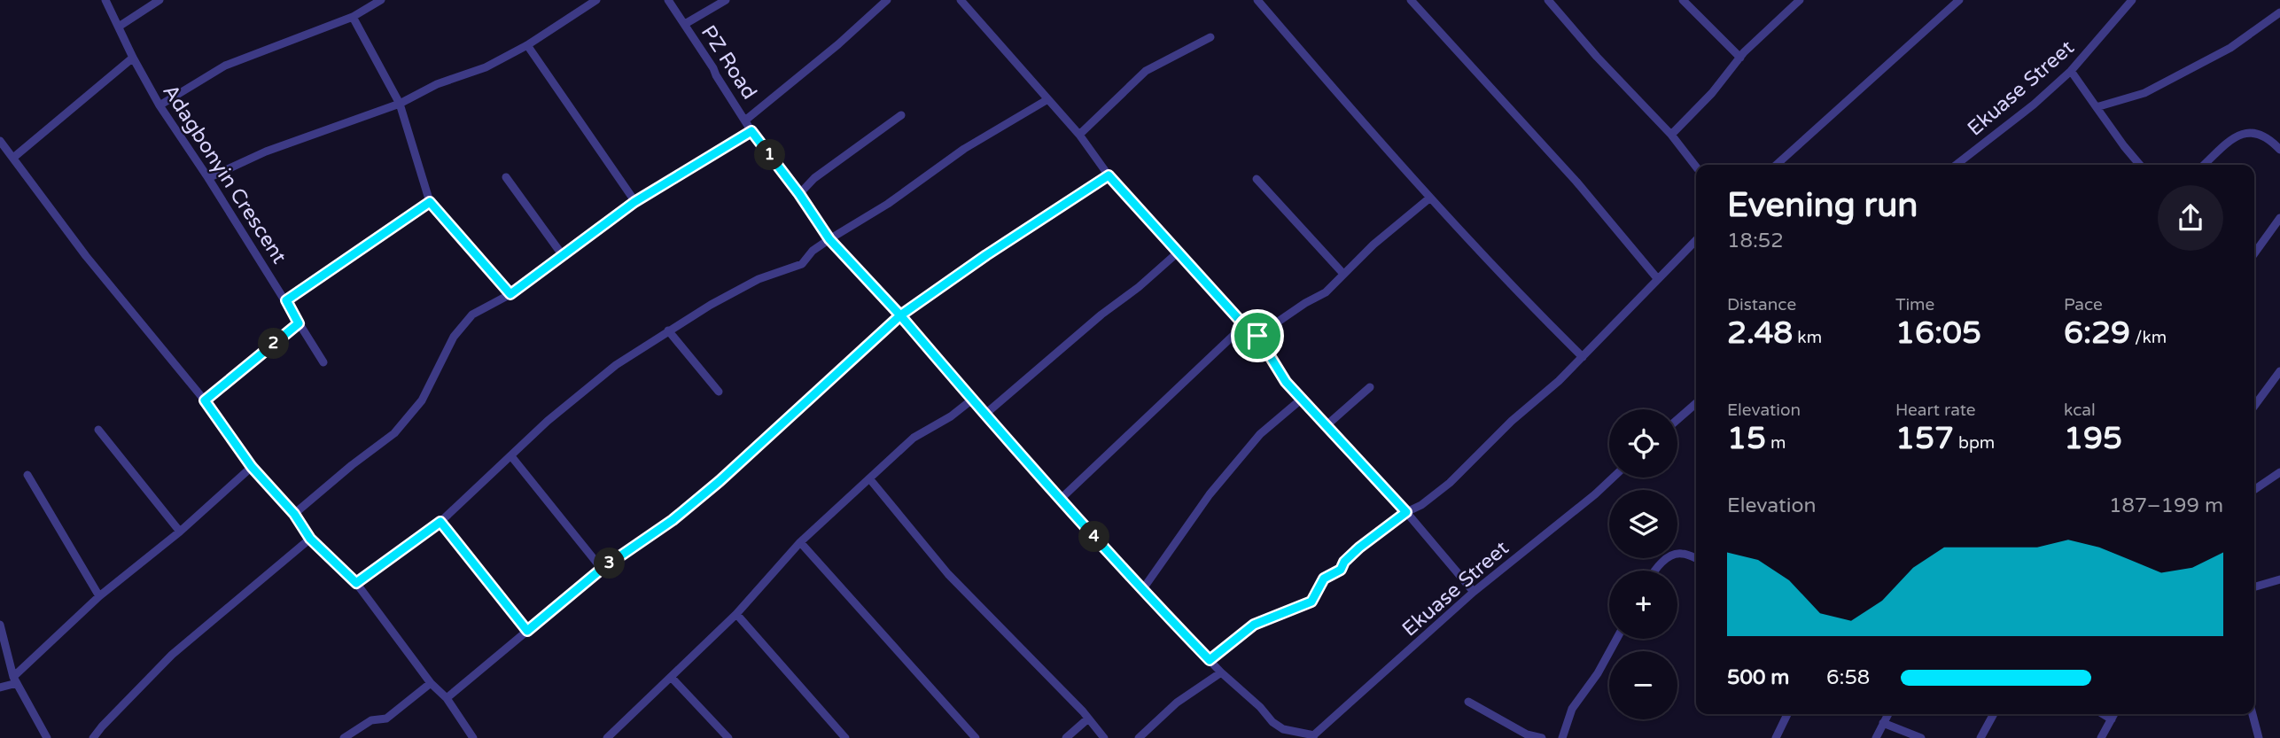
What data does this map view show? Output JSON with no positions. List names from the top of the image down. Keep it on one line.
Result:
{"streets":{"street":["PZ Road","Ekuase Street","Adagbonyin Crescent"]},"crossings":[["PZ Road","Ekuase Street"]],"page":{"pins":["1","2","4","3"],"heading":["Evening run","18:52"],"stats":[["Distance","2.48 km"],["Time","16:05"],["Pace","6:29 /km"],["Elevation","15 m"],["Heart rate","157 bpm"],["kcal","195"]],"map_buttons":["+","−"],"chart":["Elevation","187–199 m"],"list":[{"name":"500 m","note":"6:58"}]}}
